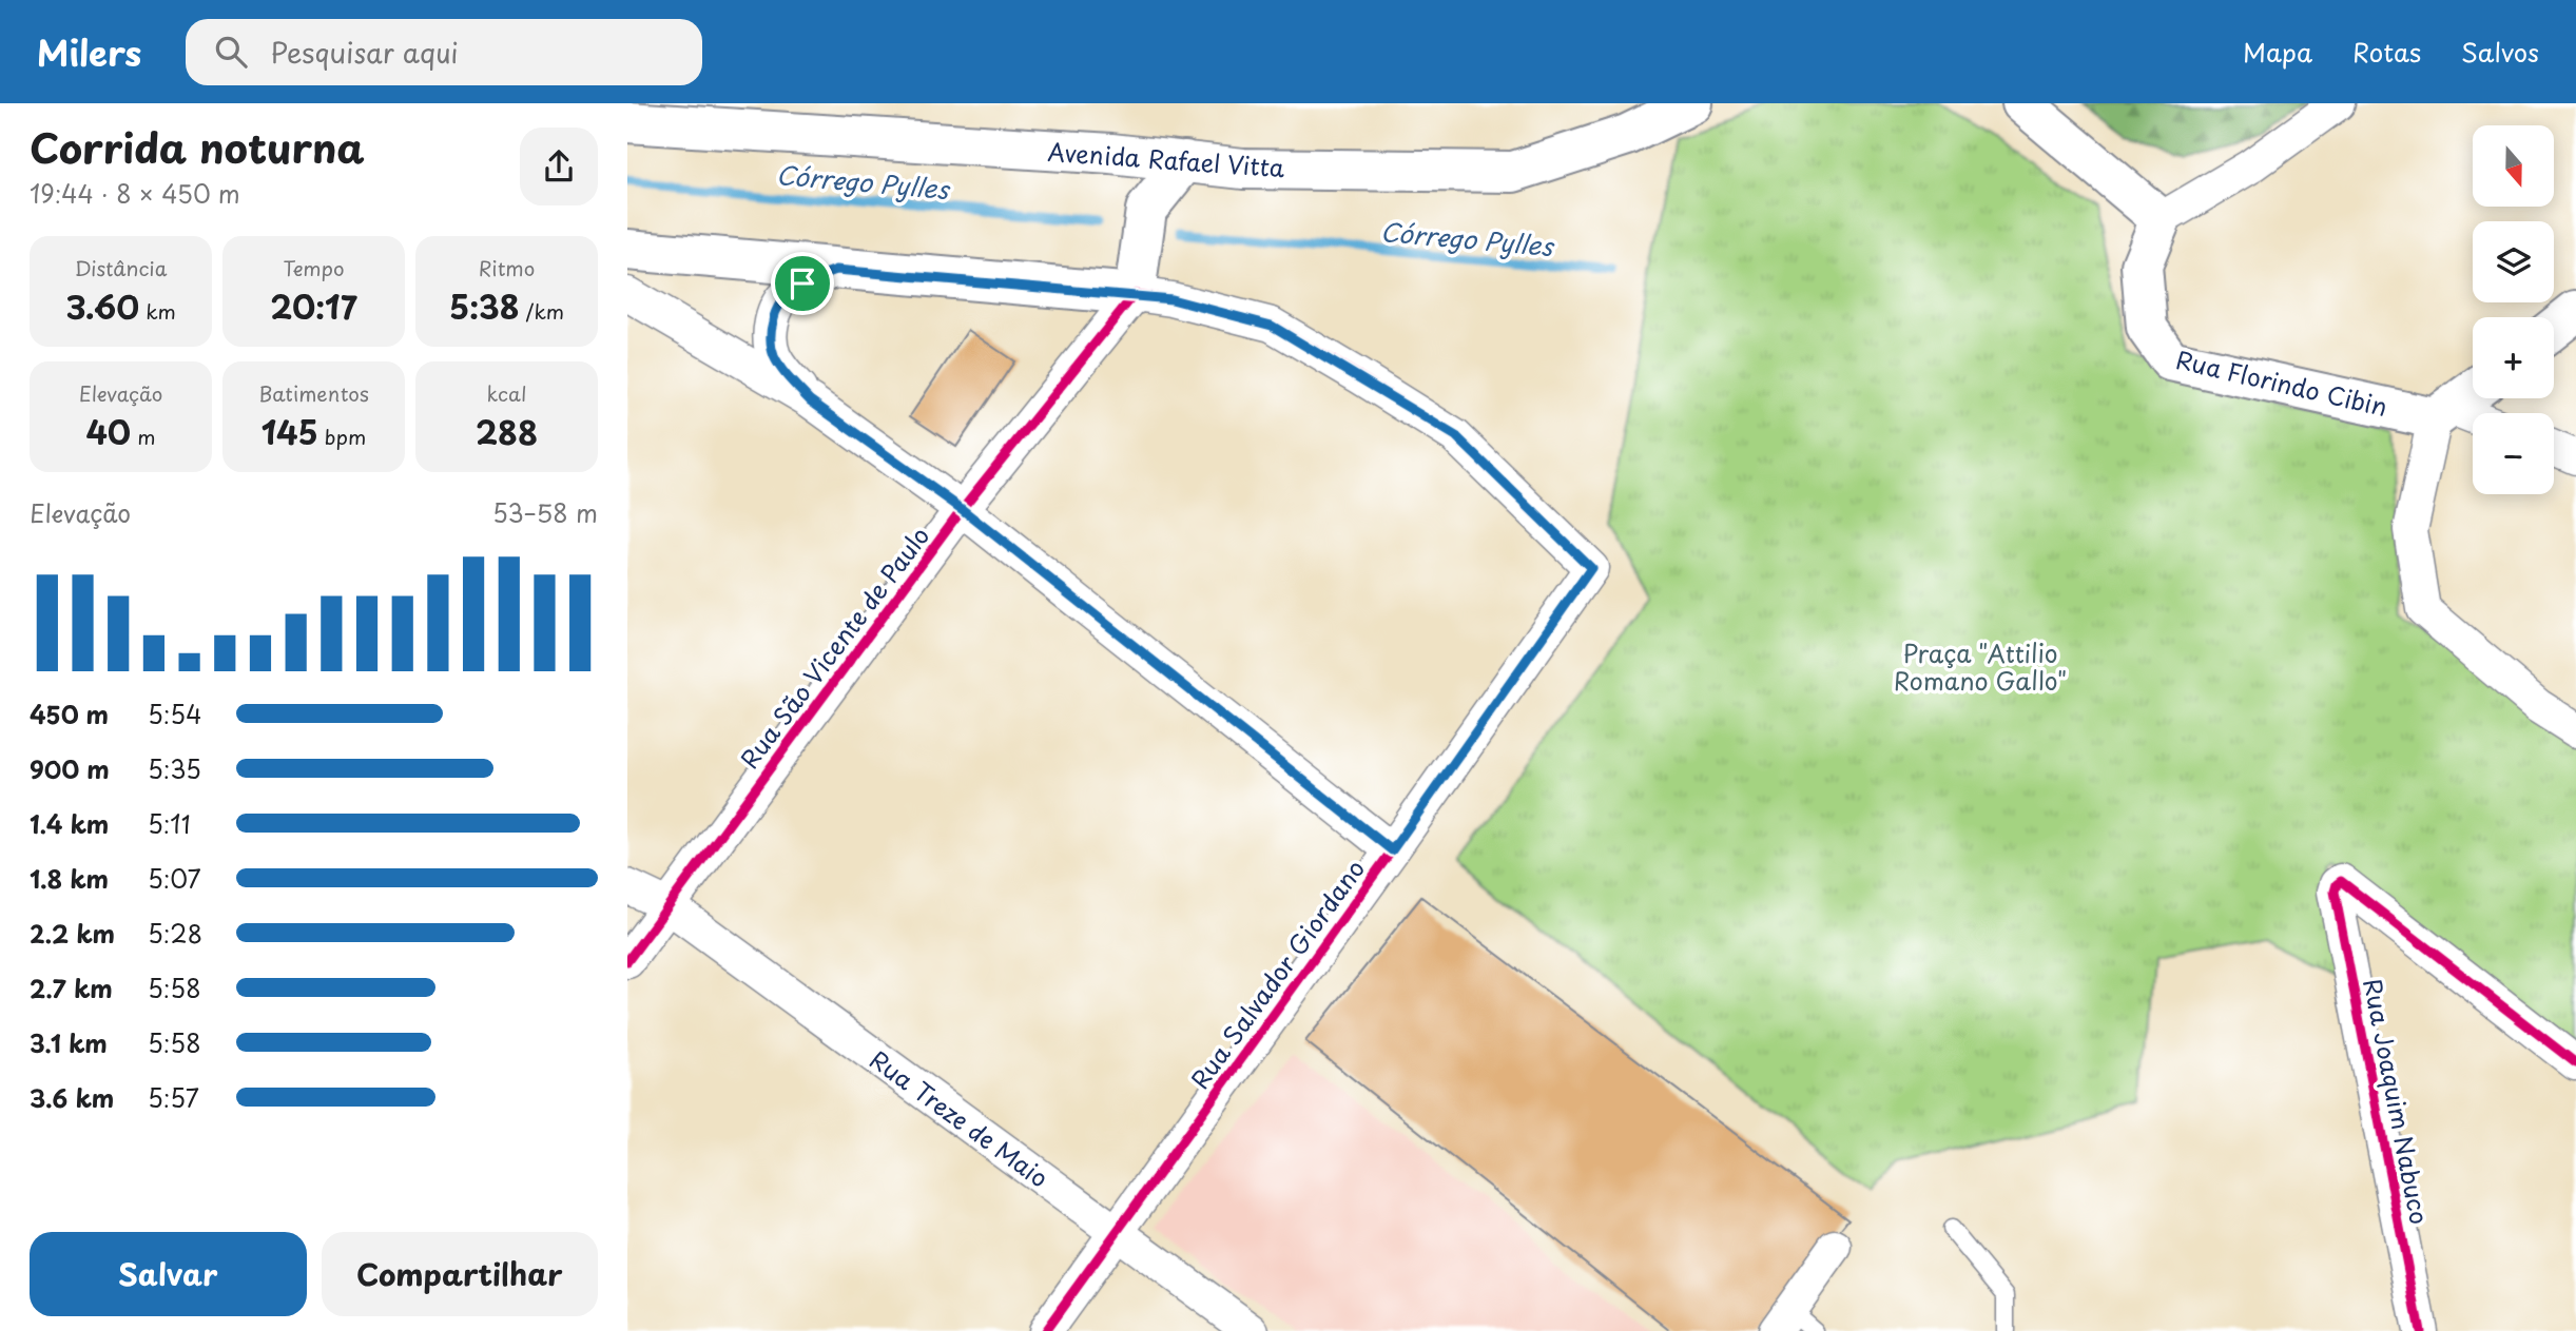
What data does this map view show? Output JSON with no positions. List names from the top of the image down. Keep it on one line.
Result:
{"streets":{"main road":["Avenida Rafael Vitta","Rua Florindo Cibin"],"street":["Rua São Vicente de Paulo","Rua Salvador Giordano","Rua Joaquim Nabuco","Rua Treze de Maio"]},"crossings":[["Rua São Vicente de Paulo","Rua Salvador Giordano"],["Rua São Vicente de Paulo","Rua Treze de Maio"],["Rua Salvador Giordano","Rua Treze de Maio"]],"water":["Córrego Pylles"],"parks":["Praça \"Attilio Romano Gallo\""],"north":"bottom","page":{"header":"Milers","search":"Pesquisar aqui","nav":["Mapa","Rotas","Salvos"],"heading":["Corrida noturna","19:44 · 8 × 450 m"],"map_buttons":["+","−"],"stats":[["Distância","3.60 km"],["Tempo","20:17"],["Ritmo","5:38 /km"],["Elevação","40 m"],["Batimentos","145 bpm"],["kcal","288"]],"chart":["Elevação","53–58 m"],"list":[{"name":"450 m","note":"5:54"},{"name":"900 m","note":"5:35"},{"name":"1.4 km","note":"5:11"},{"name":"1.8 km","note":"5:07"},{"name":"2.2 km","note":"5:28"},{"name":"2.7 km","note":"5:58"},{"name":"3.1 km","note":"5:58"},{"name":"3.6 km","note":"5:57"}],"buttons":["Salvar","Compartilhar"]}}
